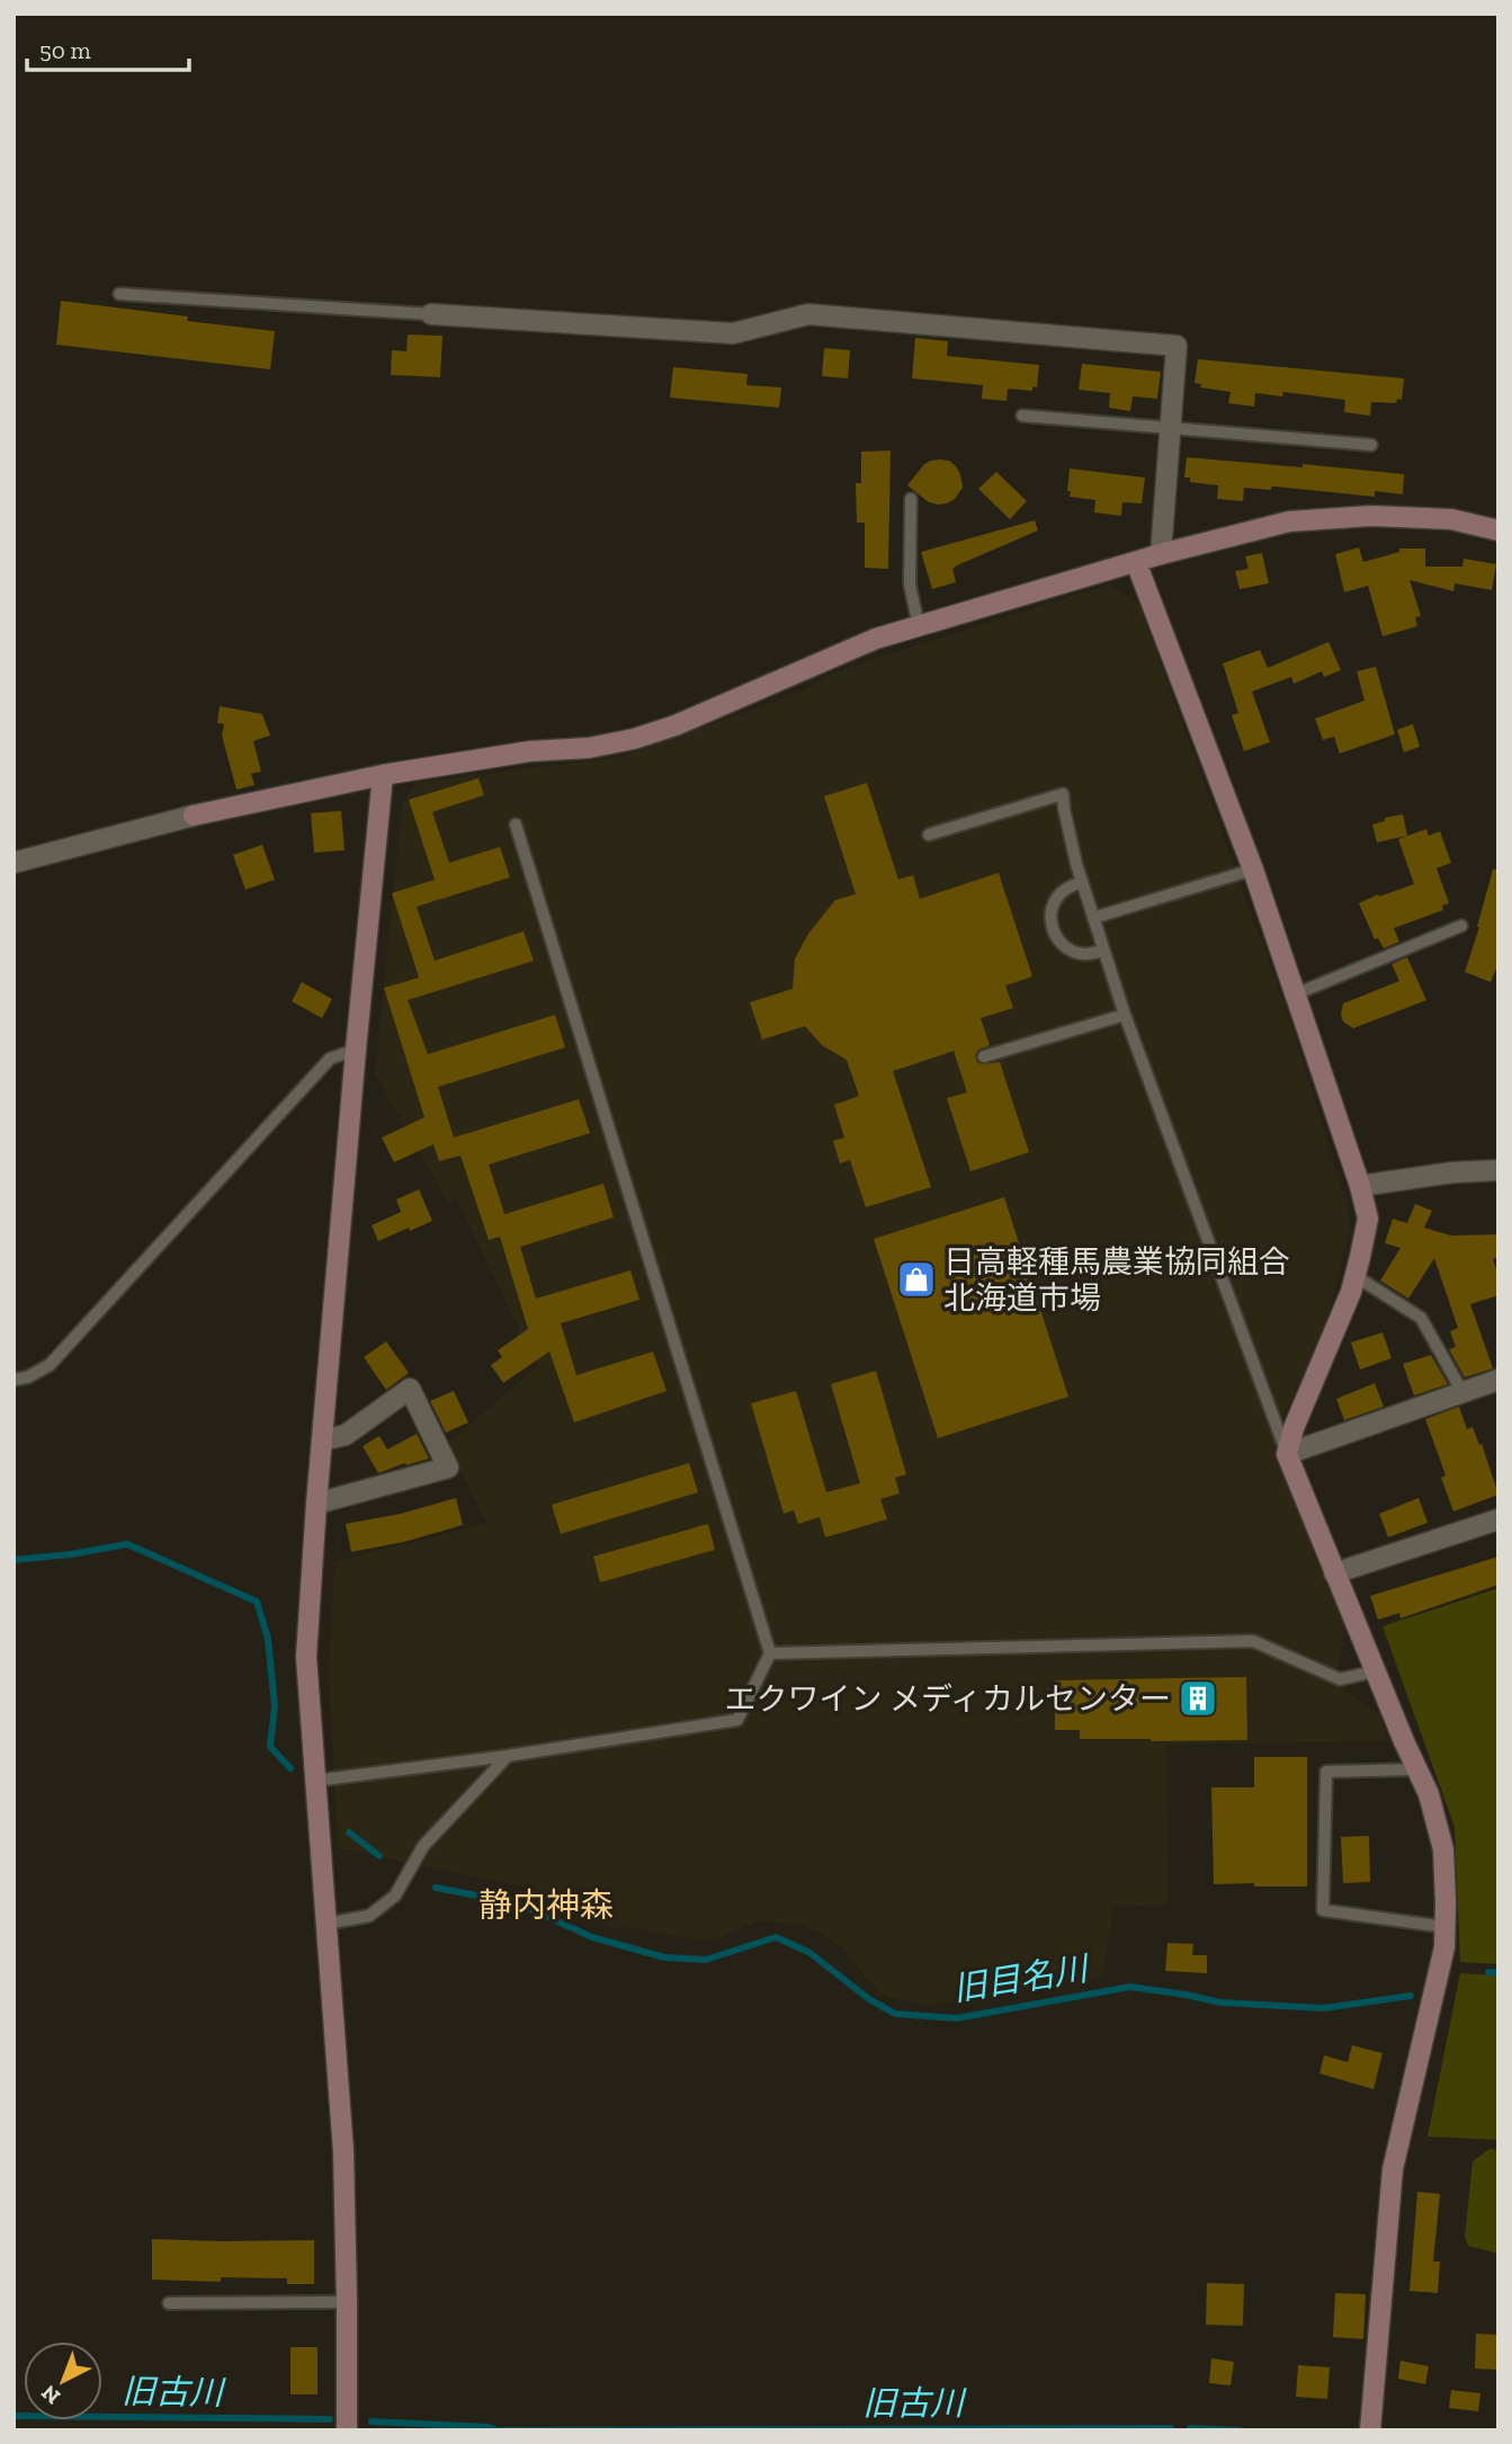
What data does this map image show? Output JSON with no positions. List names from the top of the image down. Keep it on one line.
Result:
{"districts":["静内神森"],"water":["旧目名川","旧古川"],"places":{"shop":["日高軽種馬農業協同組合 北海道市場"],"building":["エクワイン メディカルセンター"]},"scale_bar":"50 m","north":"bottom left"}
